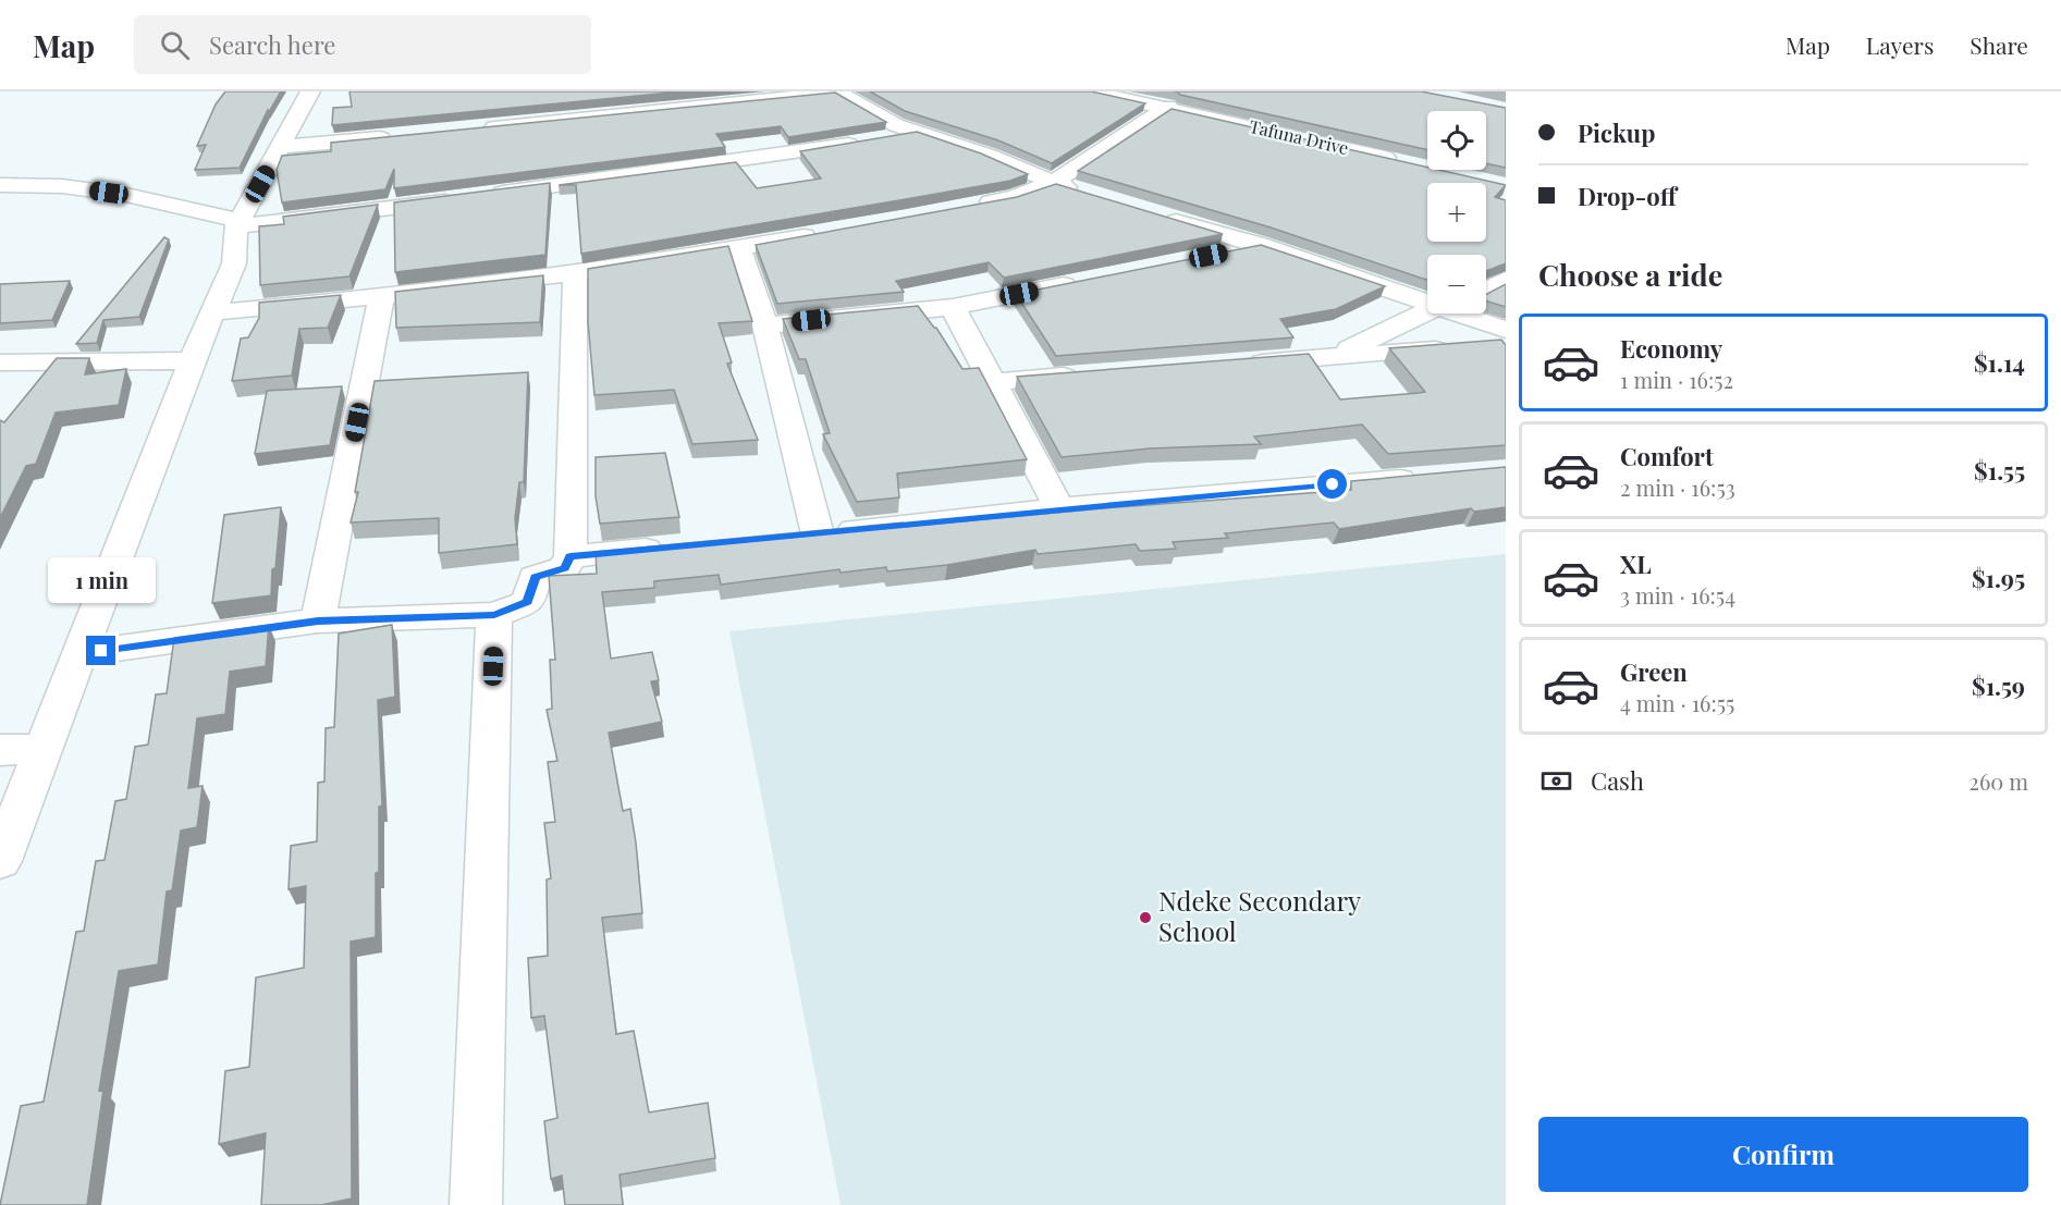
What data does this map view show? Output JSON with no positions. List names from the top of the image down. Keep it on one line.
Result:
{"streets":{"street":["Tafuna Drive"]},"places":["Ndeke Secondary School"],"page":{"header":"Map","search":"Search here","nav":["Map","Layers","Share"],"banner":["Pickup","Drop-off"],"map_buttons":["+","−"],"heading":"Choose a ride","list":[{"name":"Economy","note":"1 min · 16:52","value":"$1.14"},{"name":"Comfort","note":"2 min · 16:53","value":"$1.55"},{"name":"XL","note":"3 min · 16:54","value":"$1.95"},{"name":"Green","note":"4 min · 16:55","value":"$1.59"}],"bubble":"1 min","pay":["Cash","260 m"],"buttons":"Confirm"}}
